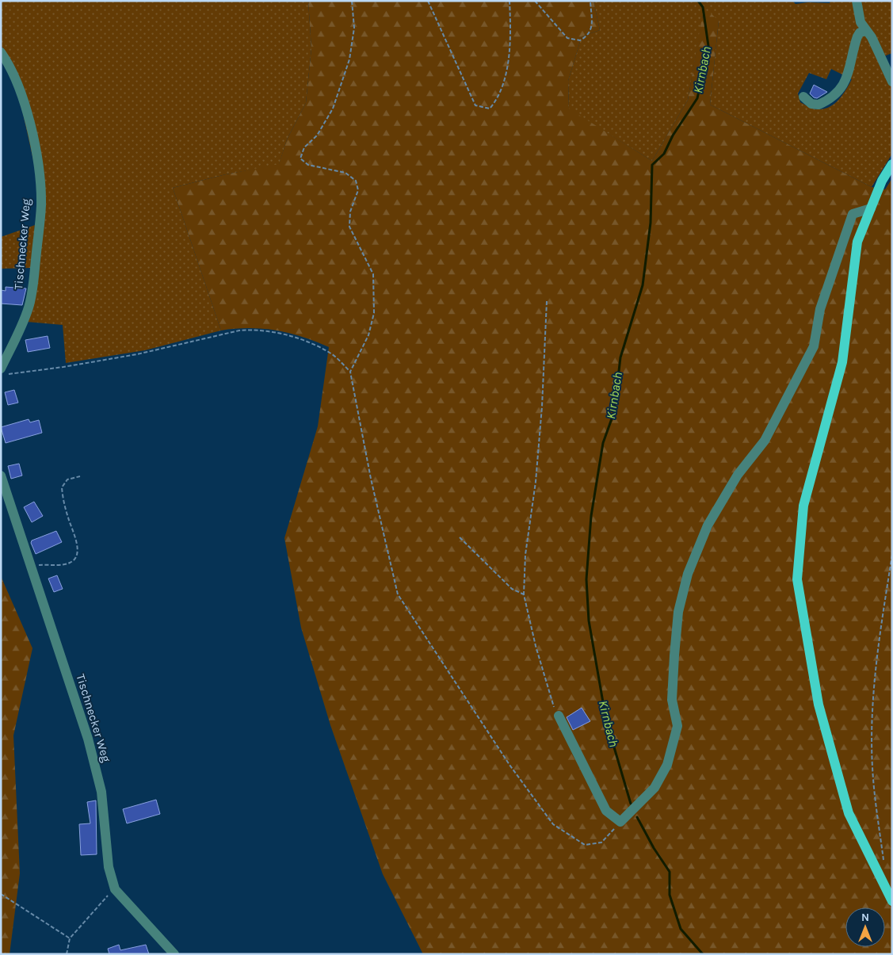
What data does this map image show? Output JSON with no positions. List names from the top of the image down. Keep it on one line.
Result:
{"streets":{"street":["Tischnecker Weg"]},"water":["Kirnbach"],"north":"top"}
